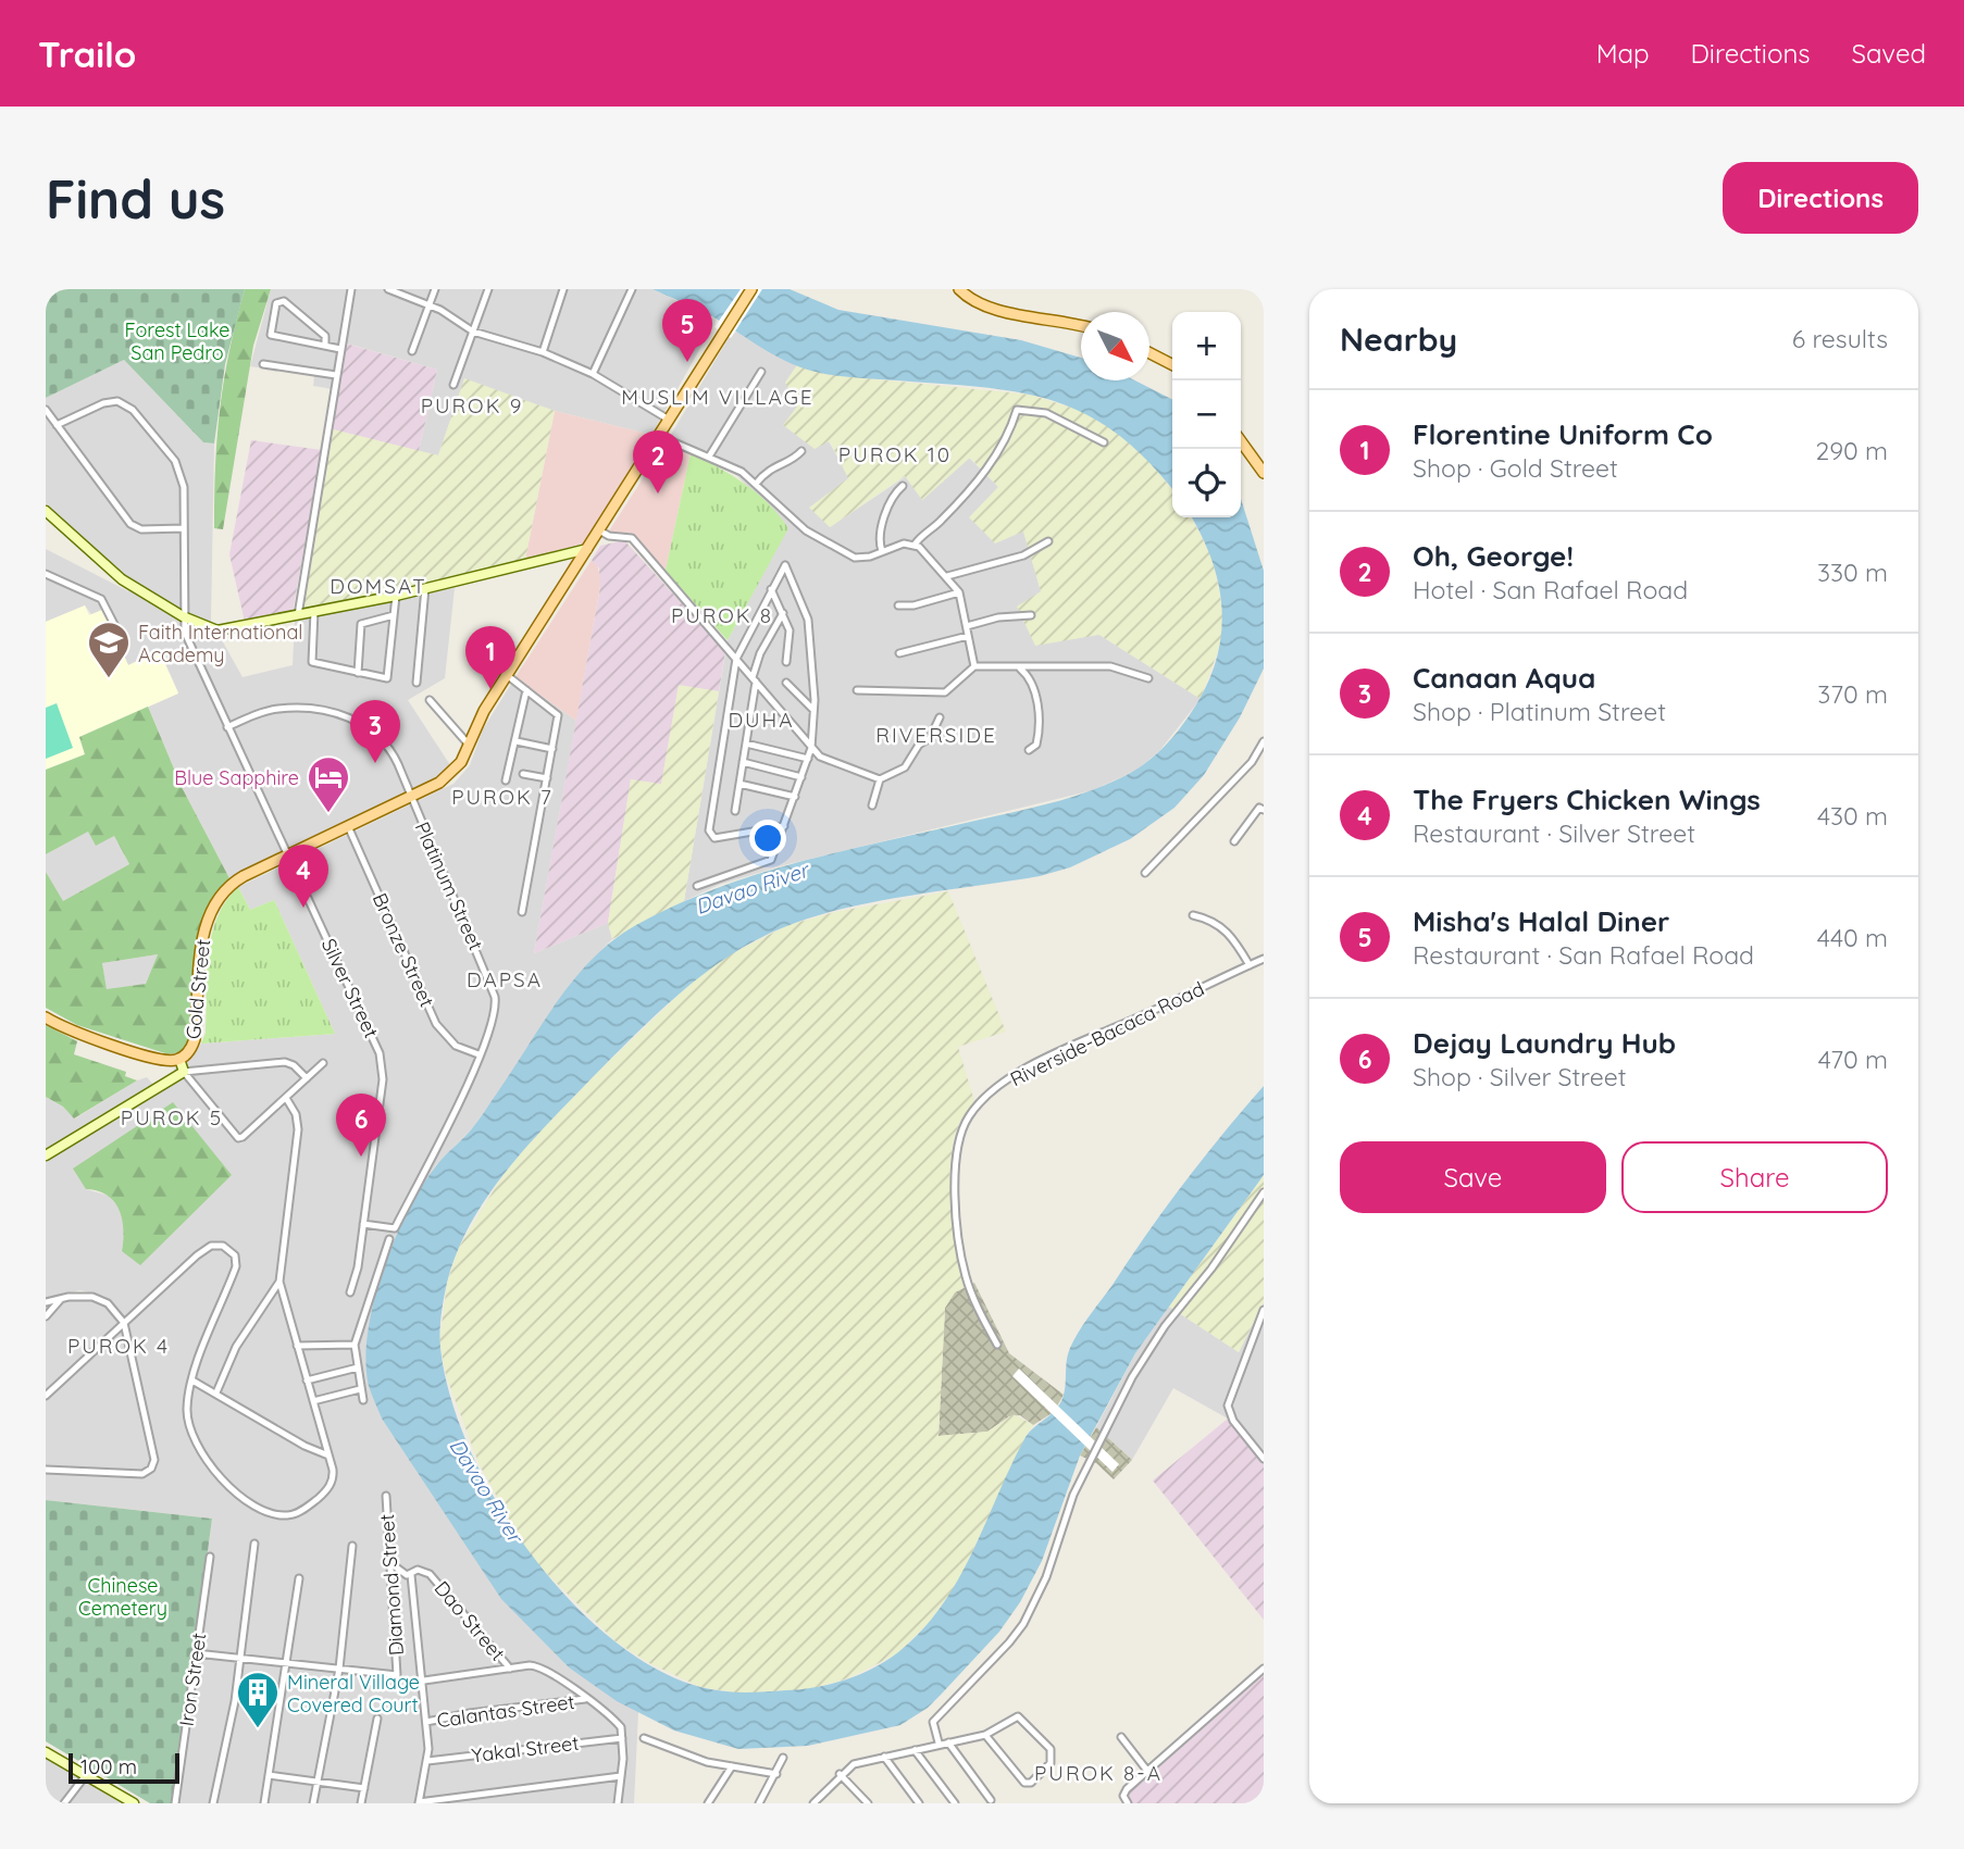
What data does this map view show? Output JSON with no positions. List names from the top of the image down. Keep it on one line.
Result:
{"streets":{"main road":["Gold Street"],"street":["Platinum Street","Bronze Street","Silver Street","Riverside-Bacaca Road","Diamond Street","Dao Street","Iron Street","Calantas Street","Yakal Street"]},"crossings":[["Platinum Street","Bronze Street"],["Platinum Street","Silver Street"],["Platinum Street","Gold Street"],["Bronze Street","Gold Street"],["Silver Street","Gold Street"],["Diamond Street","Dao Street"]],"districts":["MUSLIM VILLAGE","PUROK 9","PUROK 10","DOMSAT","PUROK 8","DUHA","RIVERSIDE","PUROK 7","DAPSA","PUROK 5","PUROK 4","PUROK 8-A"],"water":["Davao River"],"parks":["Forest Lake San Pedro","Chinese Cemetery"],"places":{"school or university":["Faith International Academy"],"hotel":["Blue Sapphire"],"building":["Mineral Village Covered Court"]},"scale_bar":"100 m","north":"bottom right","page":{"header":"Trailo","nav":["Map","Directions","Saved"],"buttons":["Directions",["Save","Share"]],"title":"Find us","heading":["Nearby","6 results"],"pins":["5","2","1","3","4","6"],"map_buttons":["+","−"],"list":[{"mark":"1","name":"Florentine Uniform Co","note":"Shop · Gold Street","value":"290 m"},{"mark":"2","name":"Oh, George!","note":"Hotel · San Rafael Road","value":"330 m"},{"mark":"3","name":"Canaan Aqua","note":"Shop · Platinum Street","value":"370 m"},{"mark":"4","name":"The Fryers Chicken Wings","note":"Restaurant · Silver Street","value":"430 m"},{"mark":"5","name":"Misha's Halal Diner","note":"Restaurant · San Rafael Road","value":"440 m"},{"mark":"6","name":"Dejay Laundry Hub","note":"Shop · Silver Street","value":"470 m"}],"scale":"100 m"}}
